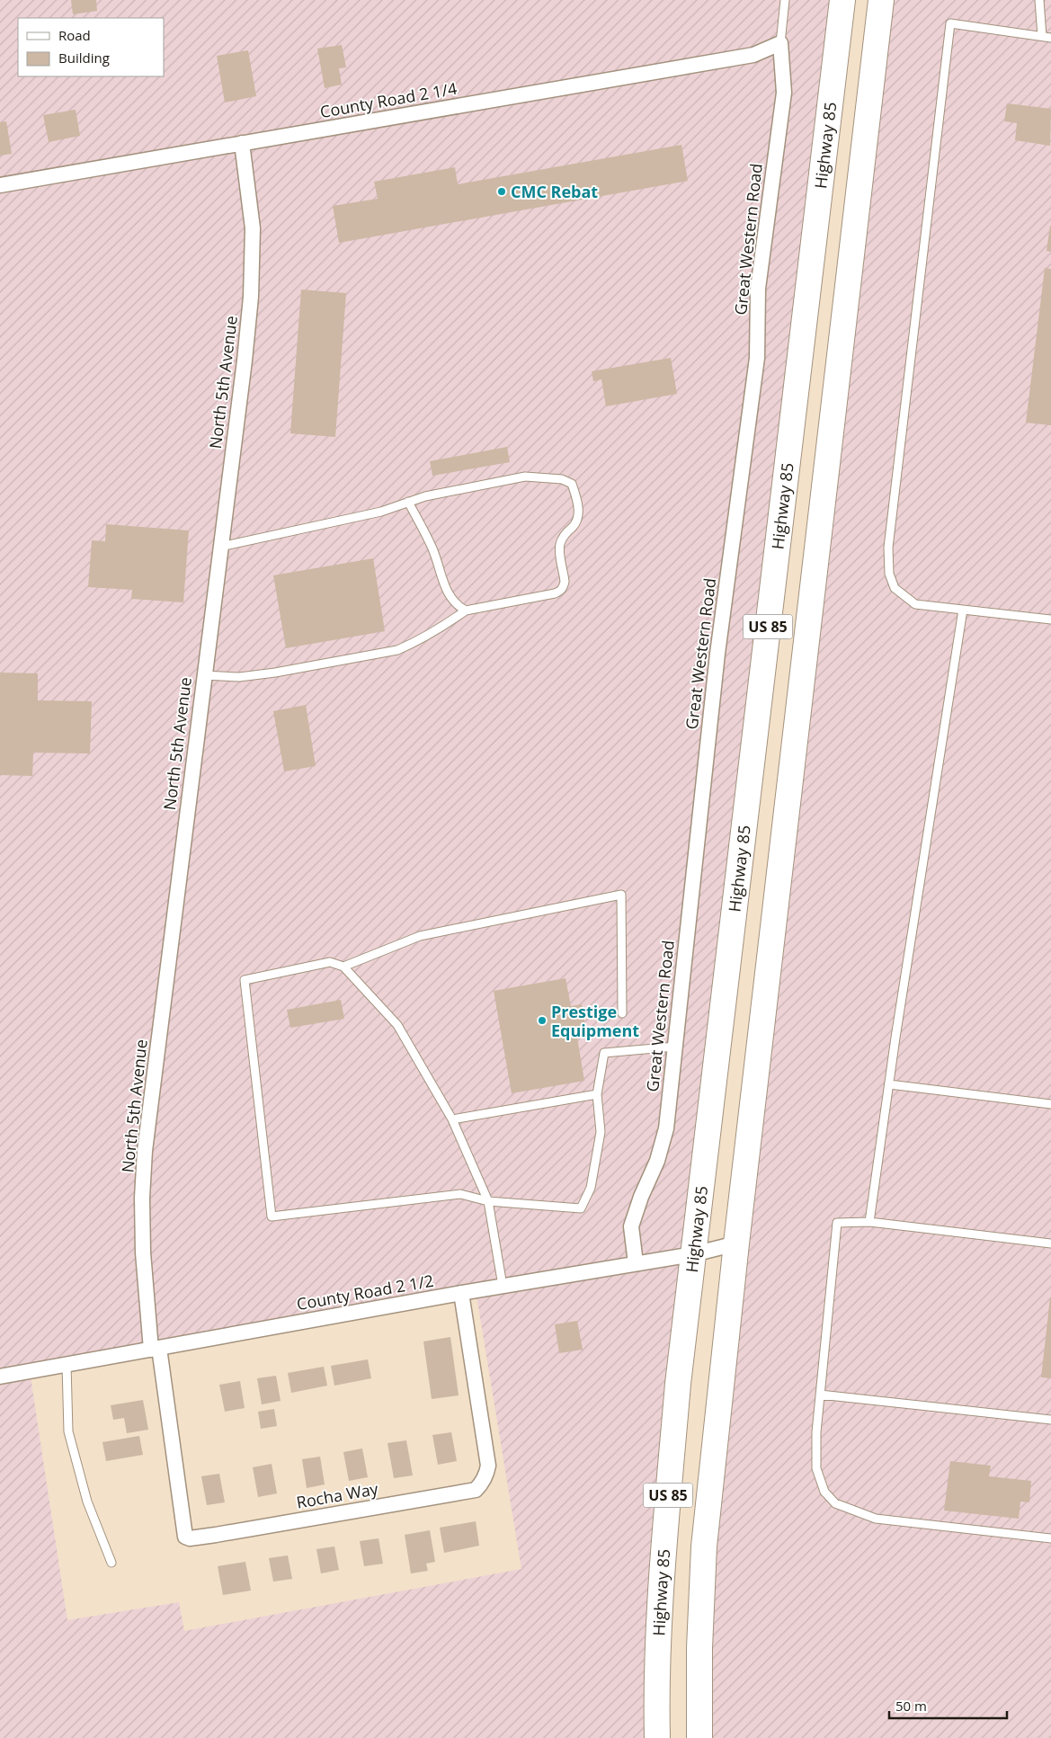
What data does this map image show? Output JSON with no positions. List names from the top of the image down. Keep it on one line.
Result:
{"streets":{"highway":["Highway 85","US 85"],"street":["County Road 2 1/4","Great Western Road","North 5th Avenue","County Road 2 1/2","Rocha Way"]},"crossings":[["County Road 2 1/4","Great Western Road"],["County Road 2 1/4","North 5th Avenue"],["Highway 85","County Road 2 1/2"],["Great Western Road","County Road 2 1/2"],["North 5th Avenue","County Road 2 1/2"],["North 5th Avenue","Rocha Way"],["US 85","County Road 2 1/2"],["County Road 2 1/2","Rocha Way"]],"places":["CMC Rebat","Prestige Equipment"],"legend":["Road","Building"],"scale_bar":"50 m"}
